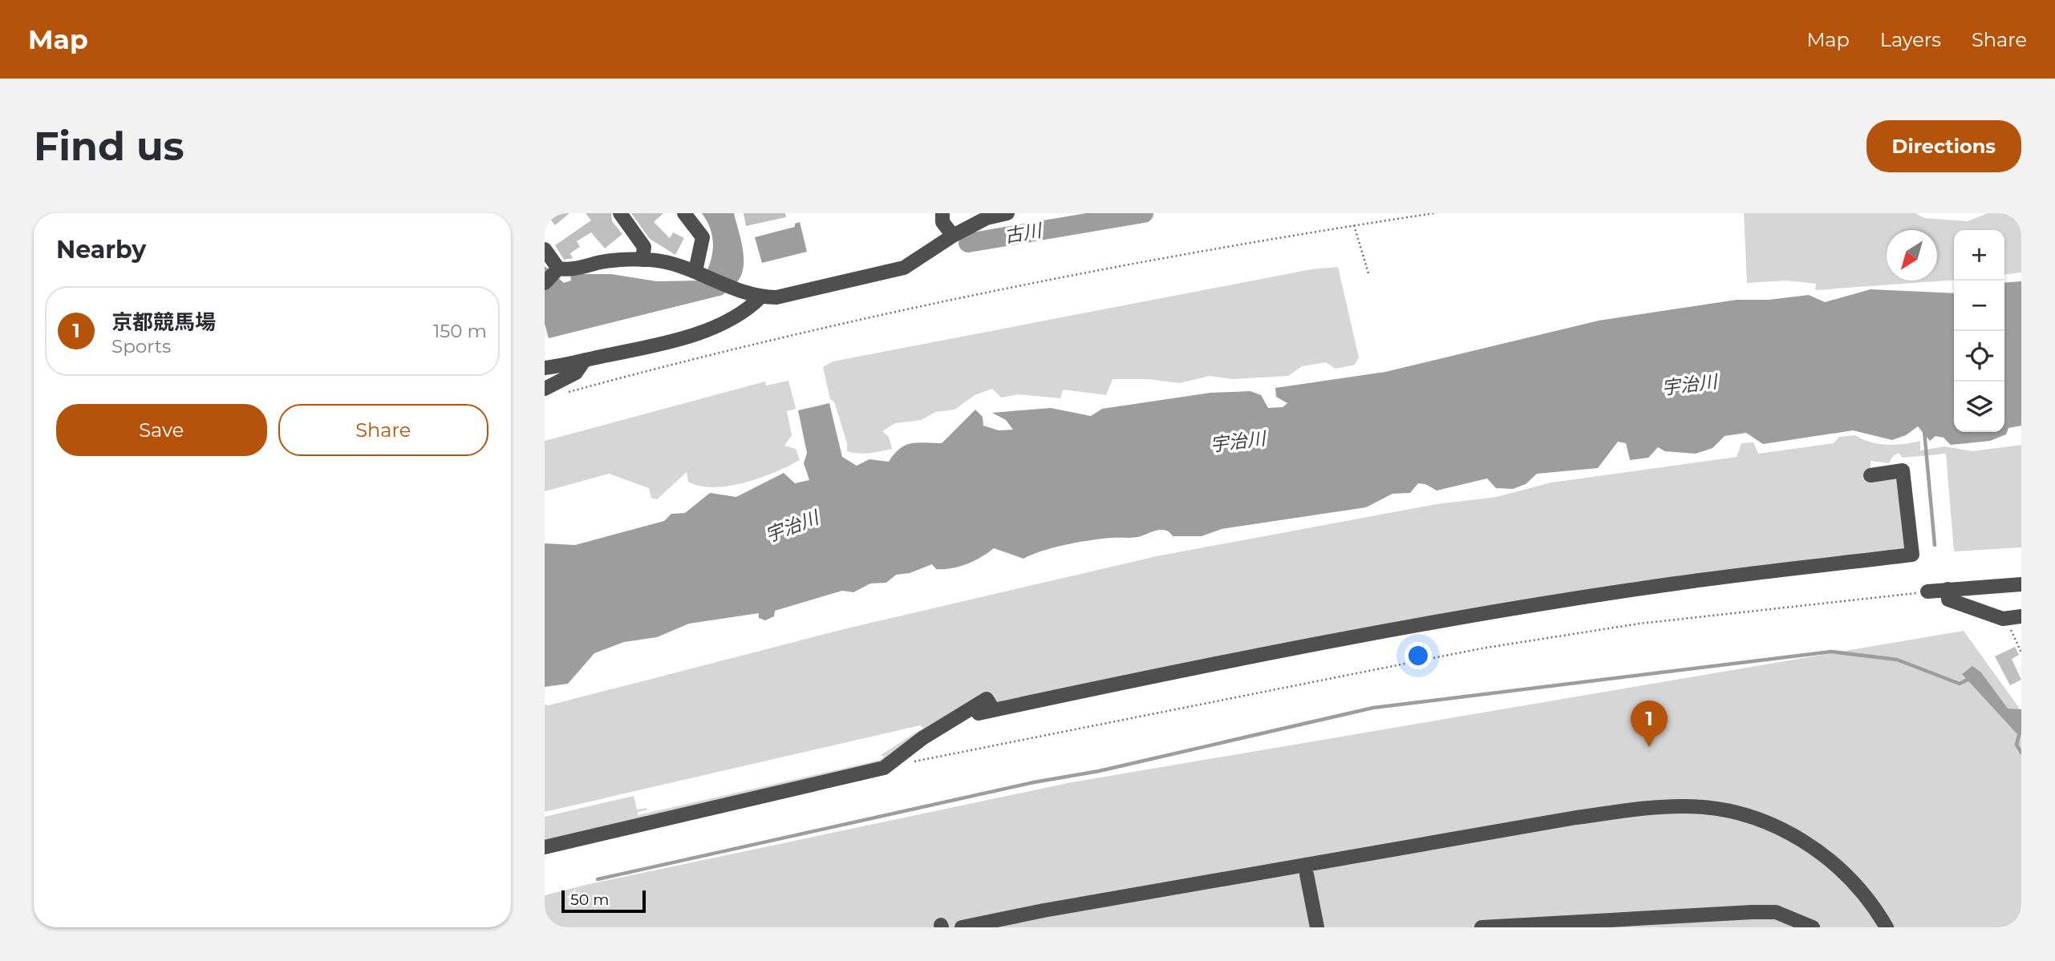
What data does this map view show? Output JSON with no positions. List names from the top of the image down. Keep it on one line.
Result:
{"water":["古川","宇治川"],"scale_bar":"50 m","north":"bottom left","page":{"header":"Map","nav":["Map","Layers","Share"],"buttons":["Directions",["Save","Share"]],"title":"Find us","heading":"Nearby","map_buttons":["+","−"],"list":[{"mark":"1","name":"京都競馬場","note":"Sports","value":"150 m"}],"pins":"1","scale":"50 m"}}
